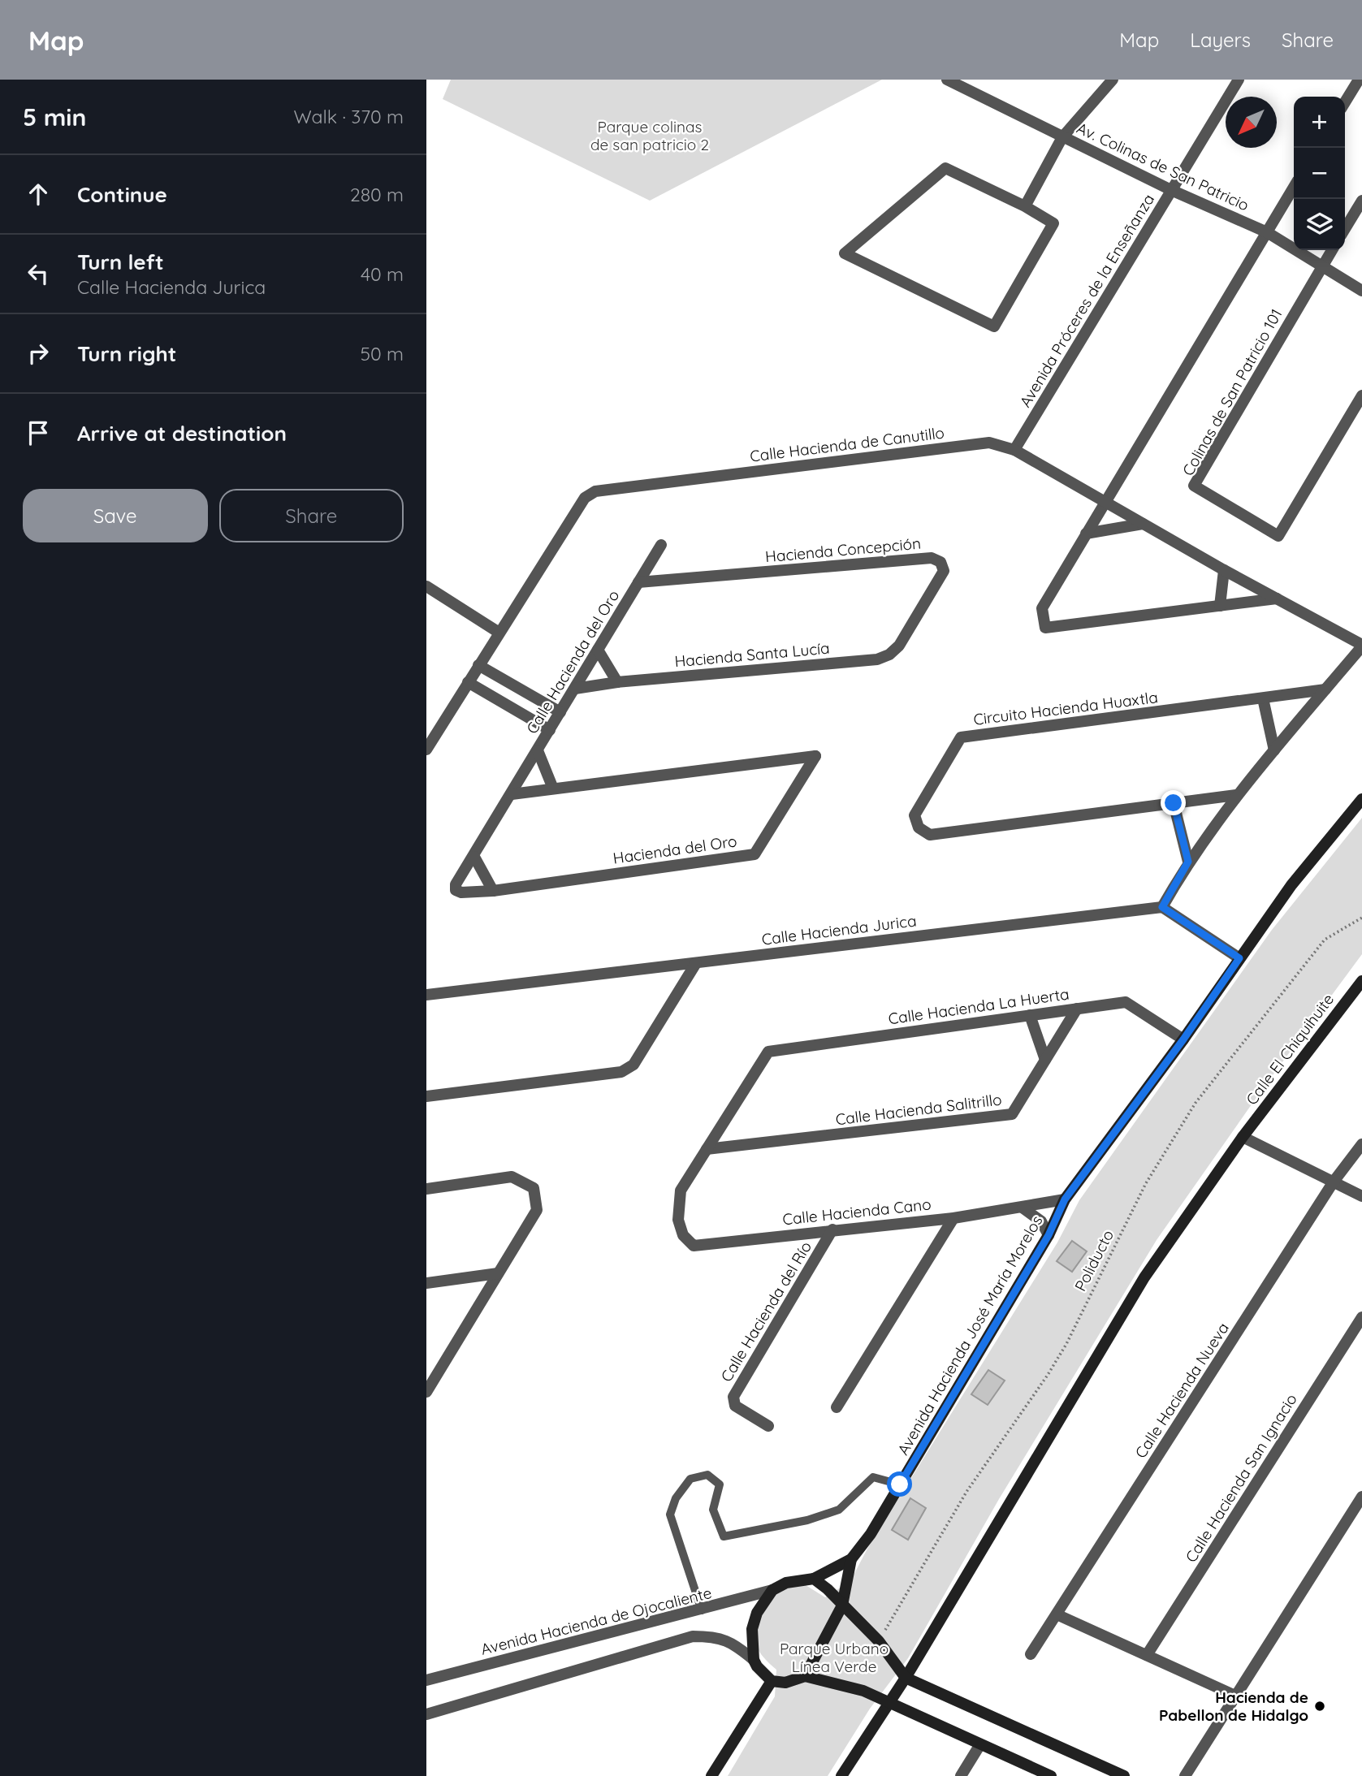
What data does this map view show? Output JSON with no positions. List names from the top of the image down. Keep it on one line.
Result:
{"streets":{"main road":["Calle El Chiquihuite","Avenida Hacienda José María Morelos","Avenida Hacienda de Ojocaliente"],"street":["Av. Colinas de San Patricio","Avenida Próceres de la Enseñanza","Colinas de San Patricio 101","Calle Hacienda de Canutillo","Hacienda Concepción","Hacienda Santa Lucía","Calle Hacienda del Oro","Circuito Hacienda Huaxtla","Hacienda del Oro","Calle Hacienda Jurica","Calle Hacienda La Huerta","Calle Hacienda Salitrillo","Calle Hacienda Cano","Calle Hacienda del Río","Calle Hacienda Nueva","Calle Hacienda San Ignacio"],"path":["Poliducto"]},"crossings":[["Av. Colinas de San Patricio","Avenida Próceres de la Enseñanza"],["Av. Colinas de San Patricio","Colinas de San Patricio 101"],["Avenida Próceres de la Enseñanza","Calle Hacienda de Canutillo"],["Hacienda Concepción","Hacienda Santa Lucía"],["Hacienda Concepción","Calle Hacienda del Oro"],["Hacienda Santa Lucía","Calle Hacienda del Oro"],["Calle Hacienda del Oro","Hacienda del Oro"],["Calle Hacienda La Huerta","Calle Hacienda Salitrillo"],["Calle Hacienda La Huerta","Calle Hacienda Cano"],["Calle Hacienda La Huerta","Avenida Hacienda José María Morelos"],["Calle Hacienda Salitrillo","Calle Hacienda Cano"],["Calle Hacienda Cano","Calle Hacienda del Río"],["Calle Hacienda Cano","Avenida Hacienda José María Morelos"],["Avenida Hacienda José María Morelos","Avenida Hacienda de Ojocaliente"]],"parks":["Parque colinas de san patricio 2","Parque Urbano Línea Verde"],"places":["Hacienda de Pabellon de Hidalgo"],"north":"bottom left","page":{"header":"Map","nav":["Map","Layers","Share"],"heading":["5 min","Walk · 370 m"],"map_buttons":["+","−"],"list":[["Continue","280 m"],["Turn left","Calle Hacienda Jurica","40 m"],["Turn right","50 m"],"Arrive at destination"],"buttons":["Save","Share"]}}
